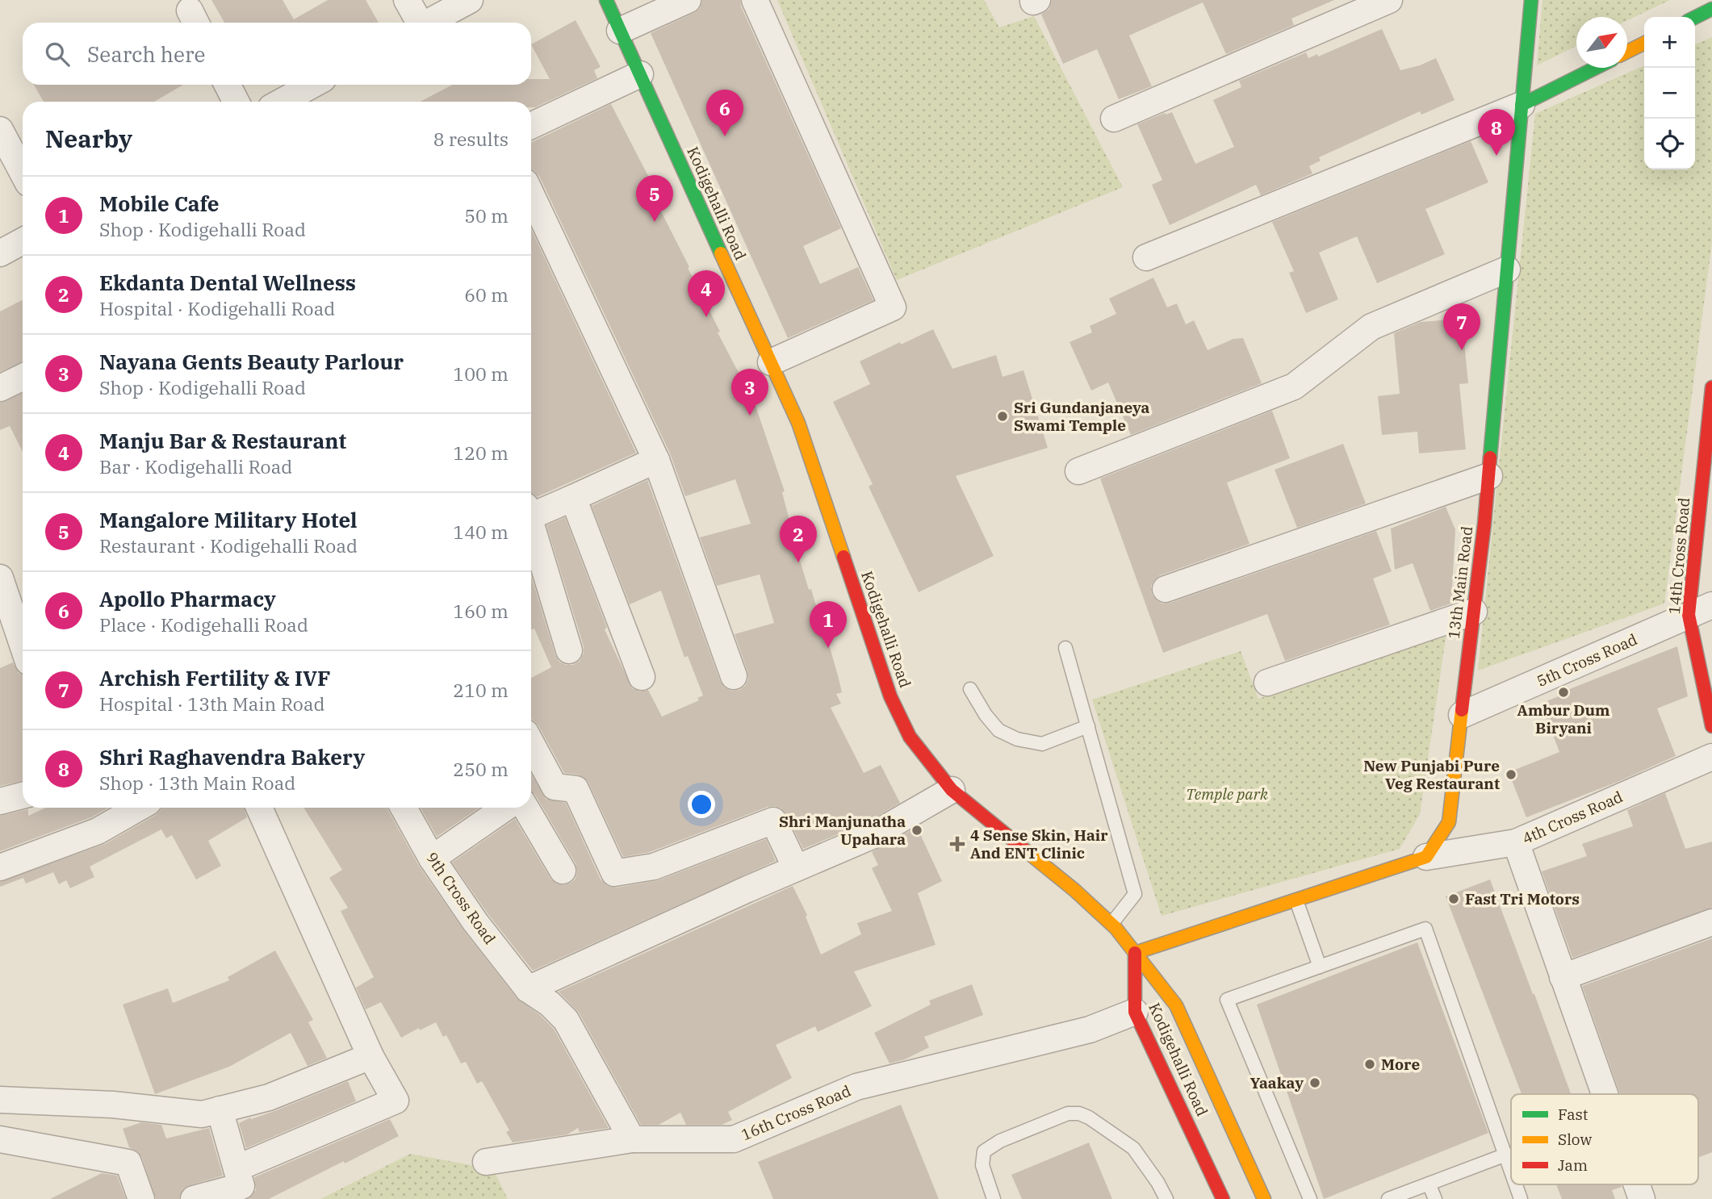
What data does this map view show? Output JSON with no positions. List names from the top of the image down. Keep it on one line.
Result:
{"streets":{"street":["Kodigehalli Road","14th Cross Road","13th Main Road","5th Cross Road","4th Cross Road","9th Cross Road","16th Cross Road"]},"crossings":[["Kodigehalli Road","16th Cross Road"],["14th Cross Road","5th Cross Road"],["13th Main Road","5th Cross Road"],["13th Main Road","4th Cross Road"]],"parks":["Temple park"],"places":{"other":["Sri Gundanjaneya Swami Temple","Ambur Dum Biryani","New Punjabi Pure Veg Restaurant","Shri Manjunatha Upahara","Fast Tri Motors","More","Yaakay"],"health":["4 Sense Skin, Hair And ENT Clinic"]},"legend":["Fast","Slow","Jam"],"north":"top right","page":{"map_buttons":["+","−"],"search":"Search here","pins":["6","8","5","4","7","3","2","1"],"heading":["Nearby","8 results"],"list":[{"mark":"1","name":"Mobile Cafe","note":"Shop · Kodigehalli Road","value":"50 m"},{"mark":"2","name":"Ekdanta Dental Wellness","note":"Hospital · Kodigehalli Road","value":"60 m"},{"mark":"3","name":"Nayana Gents Beauty Parlour","note":"Shop · Kodigehalli Road","value":"100 m"},{"mark":"4","name":"Manju Bar & Restaurant","note":"Bar · Kodigehalli Road","value":"120 m"},{"mark":"5","name":"Mangalore Military Hotel","note":"Restaurant · Kodigehalli Road","value":"140 m"},{"mark":"6","name":"Apollo Pharmacy","note":"Place · Kodigehalli Road","value":"160 m"},{"mark":"7","name":"Archish Fertility & IVF","note":"Hospital · 13th Main Road","value":"210 m"},{"mark":"8","name":"Shri Raghavendra Bakery","note":"Shop · 13th Main Road","value":"250 m"}]}}
